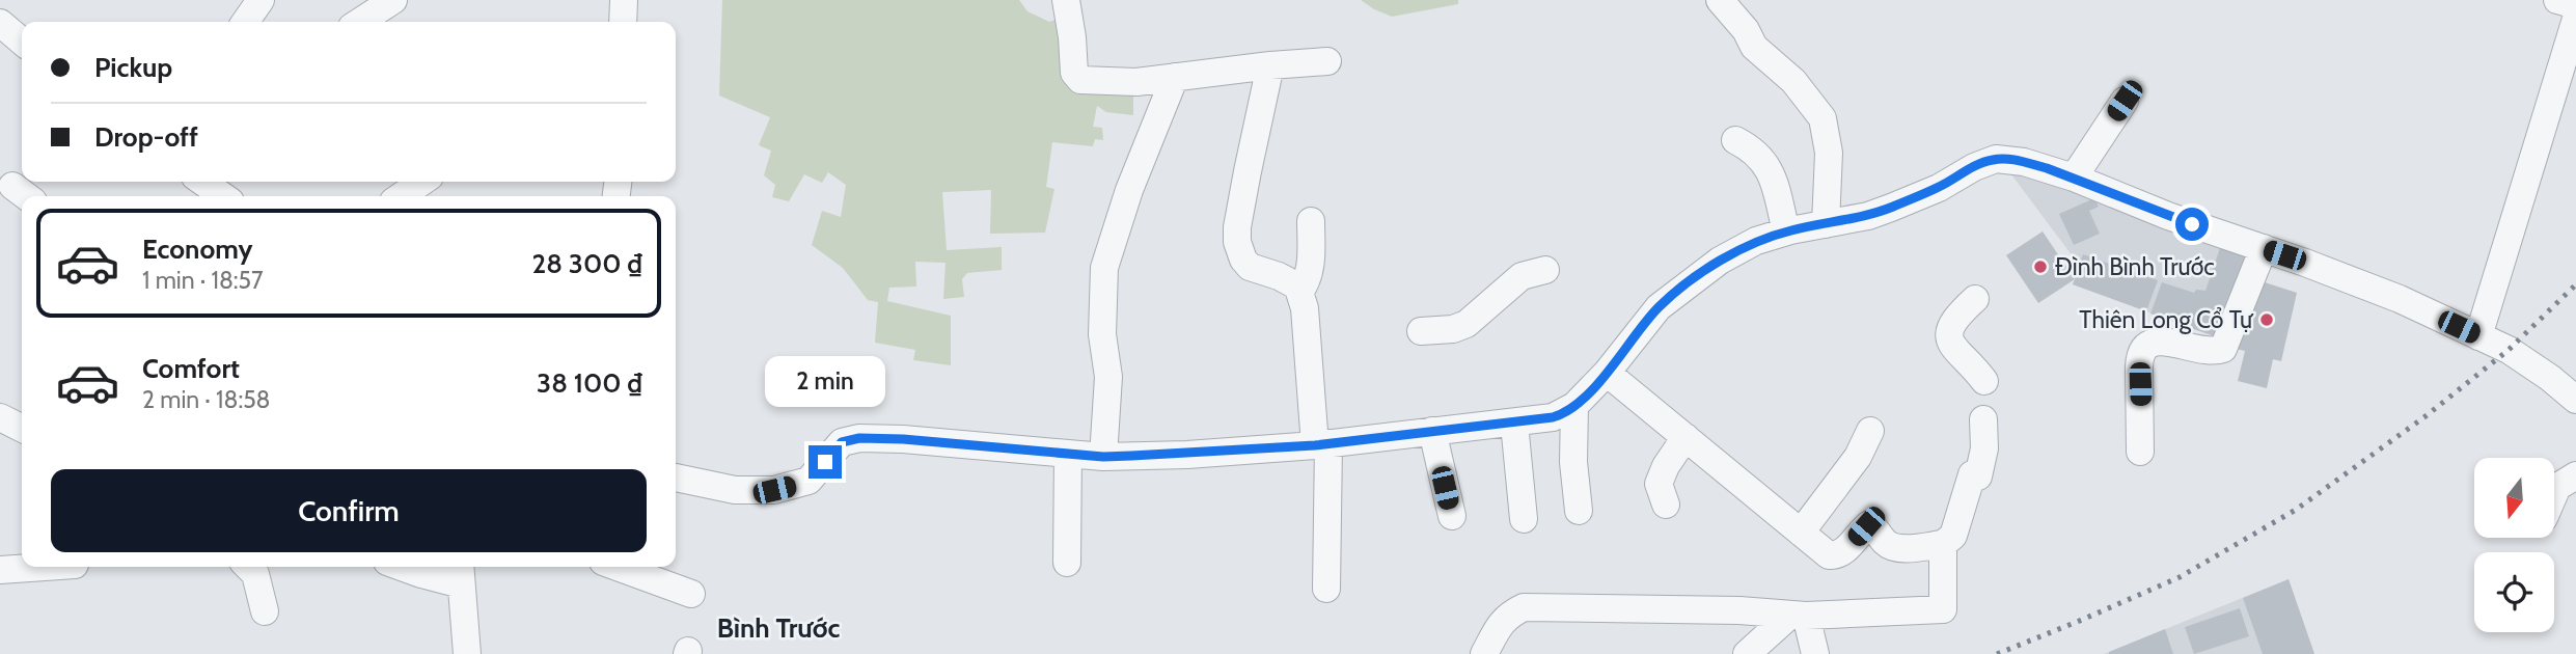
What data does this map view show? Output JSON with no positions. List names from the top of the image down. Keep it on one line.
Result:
{"districts":["Bình Trước"],"places":["Đình Bình Trước","Thiên Long Cổ Tự"],"north":"bottom","page":{"banner":["Pickup","Drop-off"],"list":[{"name":"Economy","note":"1 min · 18:57","value":"28 300 ₫"},{"name":"Comfort","note":"2 min · 18:58","value":"38 100 ₫"}],"bubble":"2 min","buttons":"Confirm"}}
